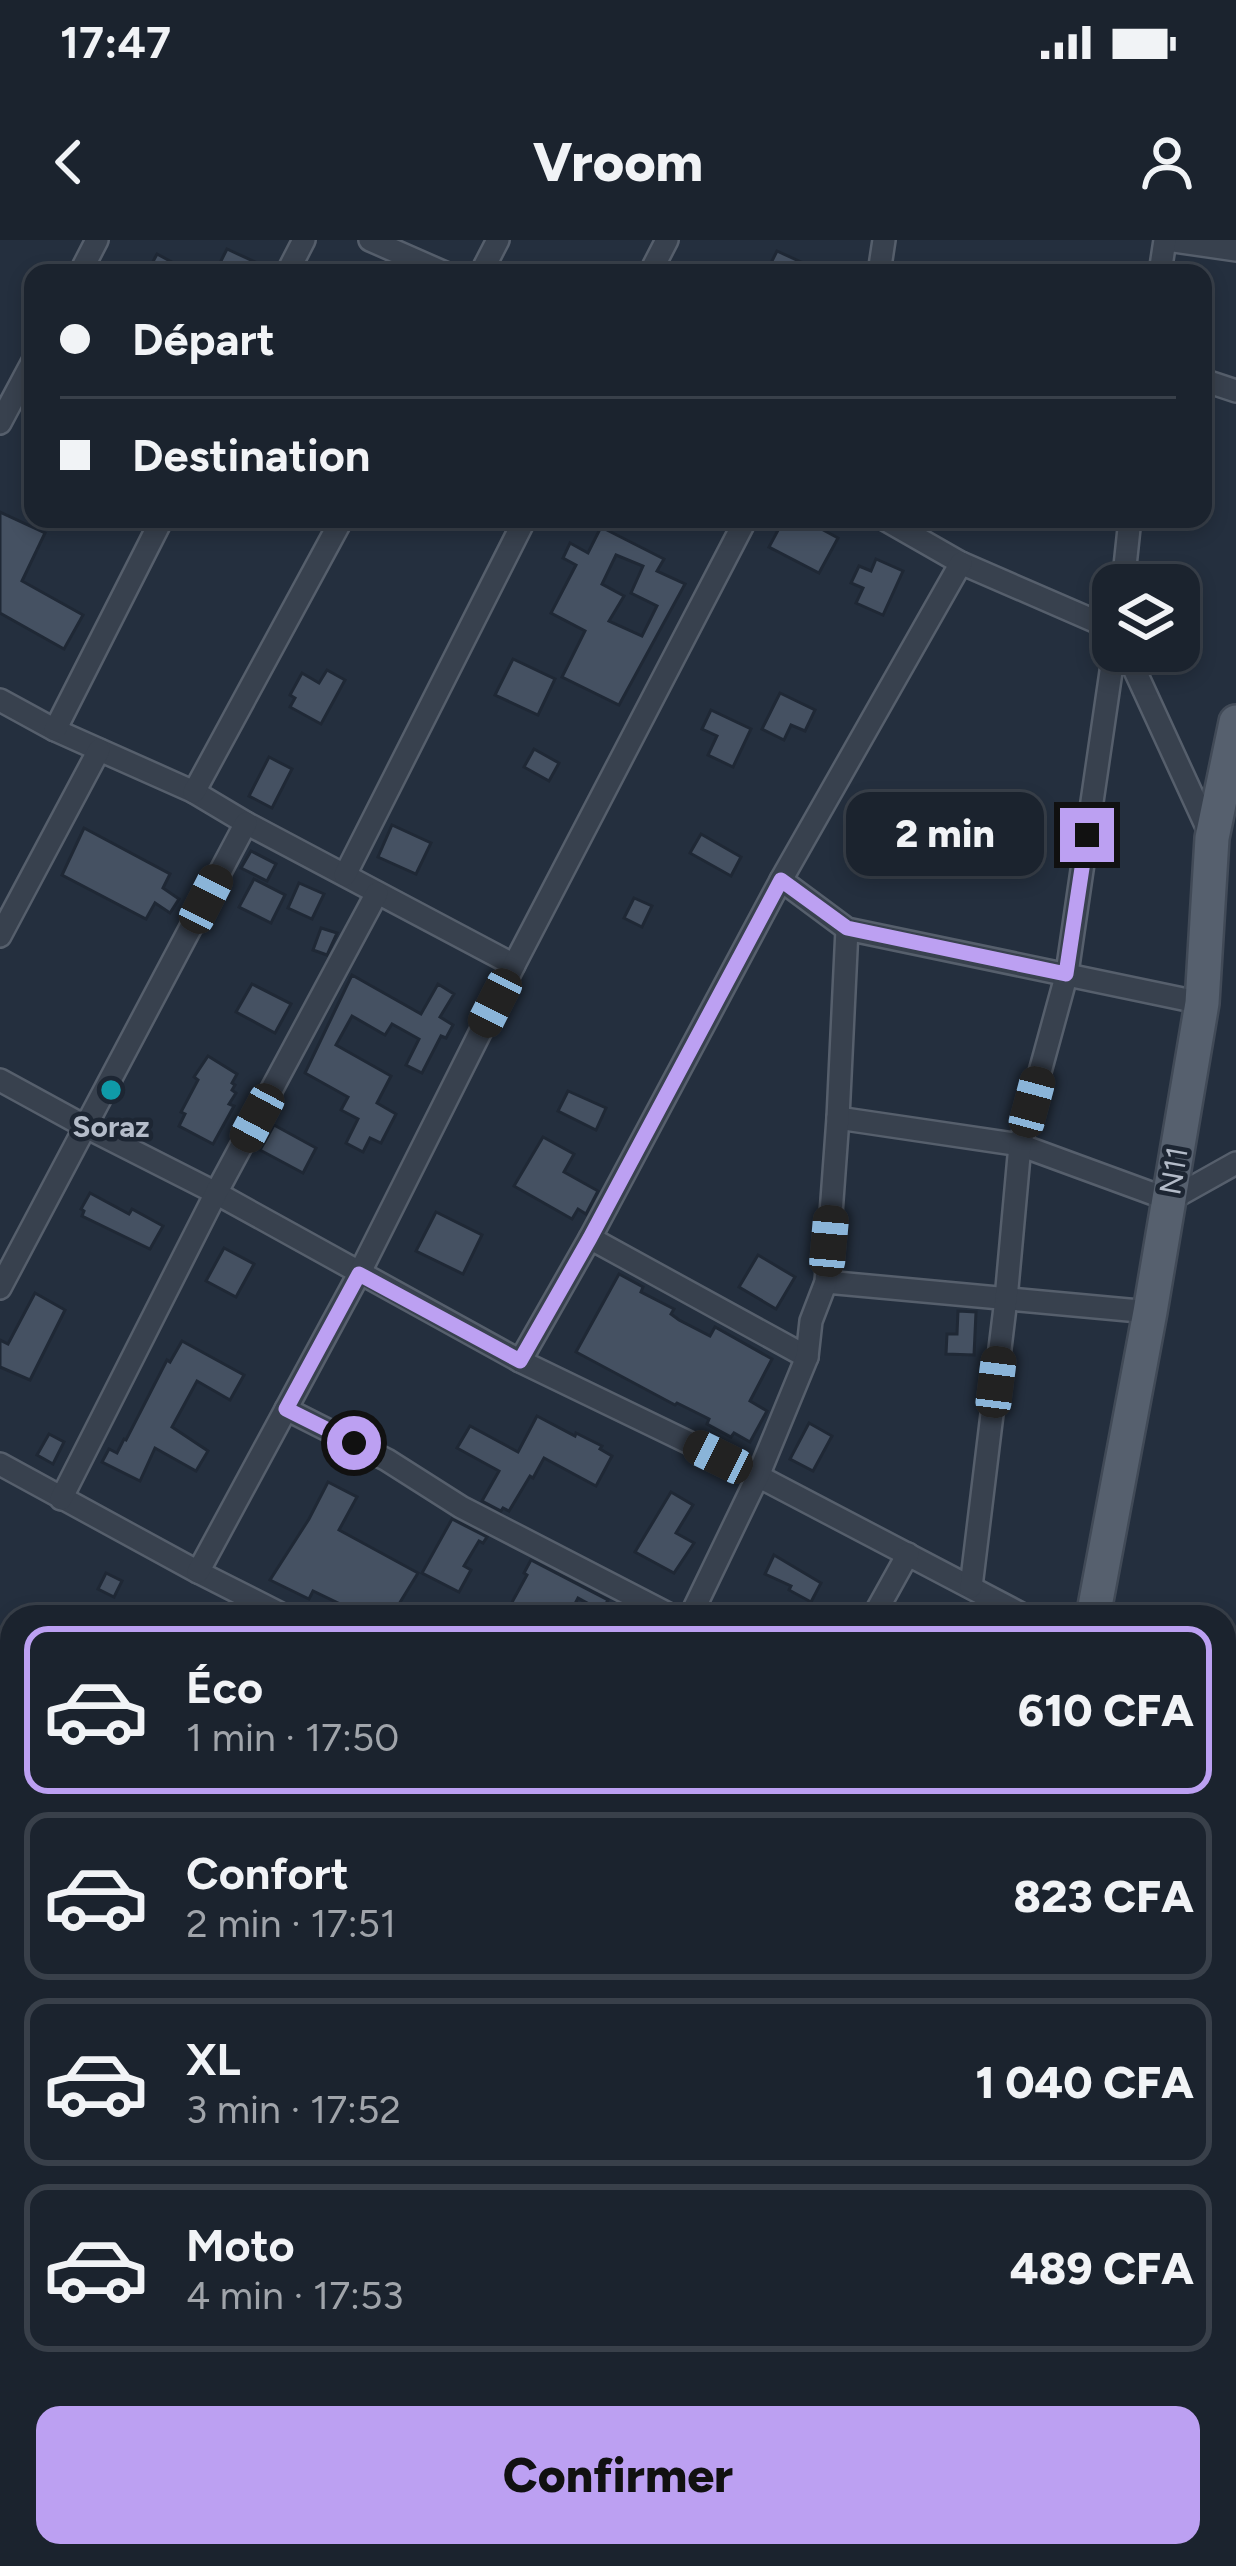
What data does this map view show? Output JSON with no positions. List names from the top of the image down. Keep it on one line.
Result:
{"streets":{"main road":["N11"]},"places":["Soraz"],"page":{"status":"17:47","header":"Vroom","banner":["Départ","Destination"],"bubble":"2 min","list":[{"name":"Éco","note":"1 min · 17:50","value":"610 CFA"},{"name":"Confort","note":"2 min · 17:51","value":"823 CFA"},{"name":"XL","note":"3 min · 17:52","value":"1 040 CFA"},{"name":"Moto","note":"4 min · 17:53","value":"489 CFA"}],"buttons":"Confirmer"}}
